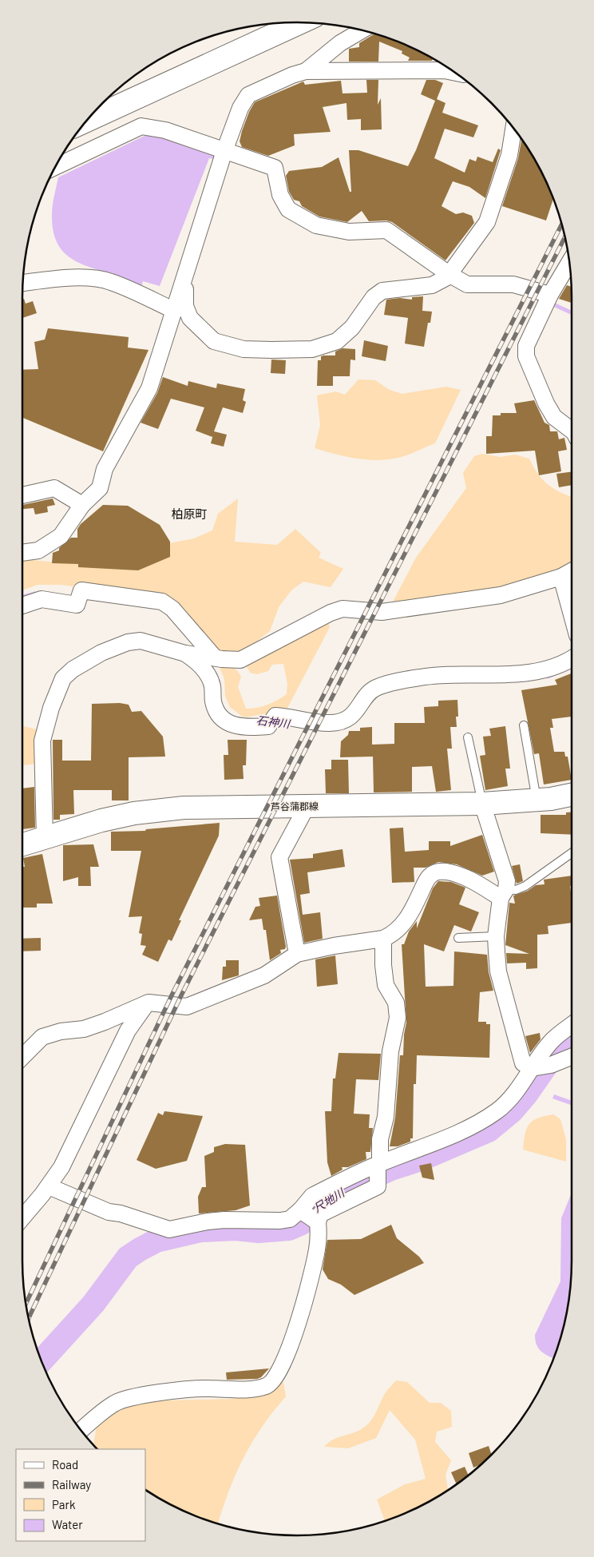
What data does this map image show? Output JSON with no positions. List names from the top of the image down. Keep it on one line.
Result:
{"streets":{"main road":["芦谷蒲郡線"]},"districts":["柏原町"],"water":["石神川","尺地川"],"legend":["Road","Railway","Park","Water"]}
